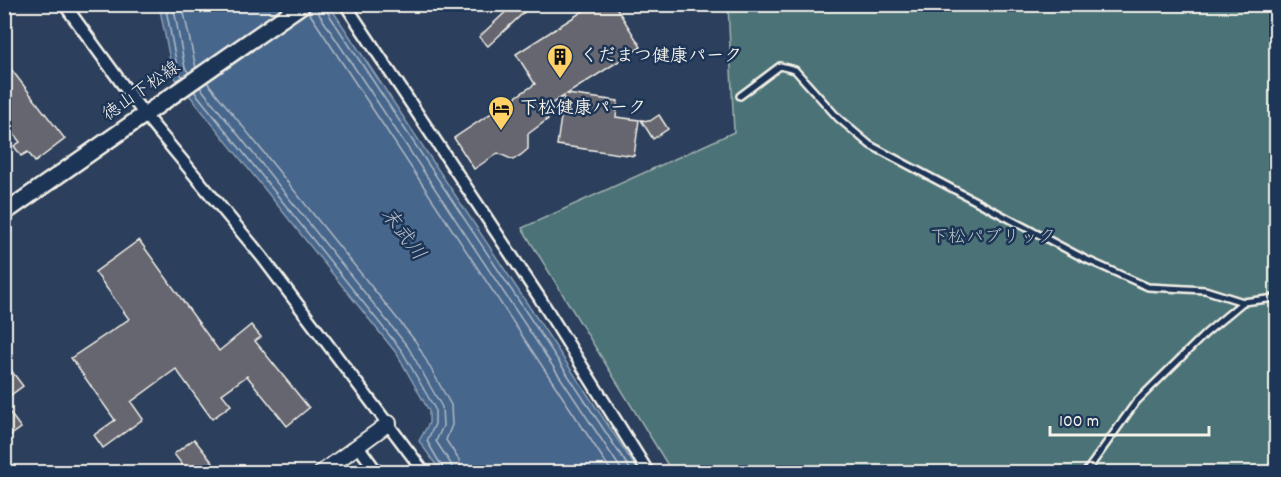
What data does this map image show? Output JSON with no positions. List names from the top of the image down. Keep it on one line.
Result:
{"streets":{"main road":["徳山下松線"]},"water":["末武川"],"parks":["下松パブリック"],"places":{"building":["くだまつ健康パーク"],"hotel":["下松健康パーク"]},"scale_bar":"100 m"}
